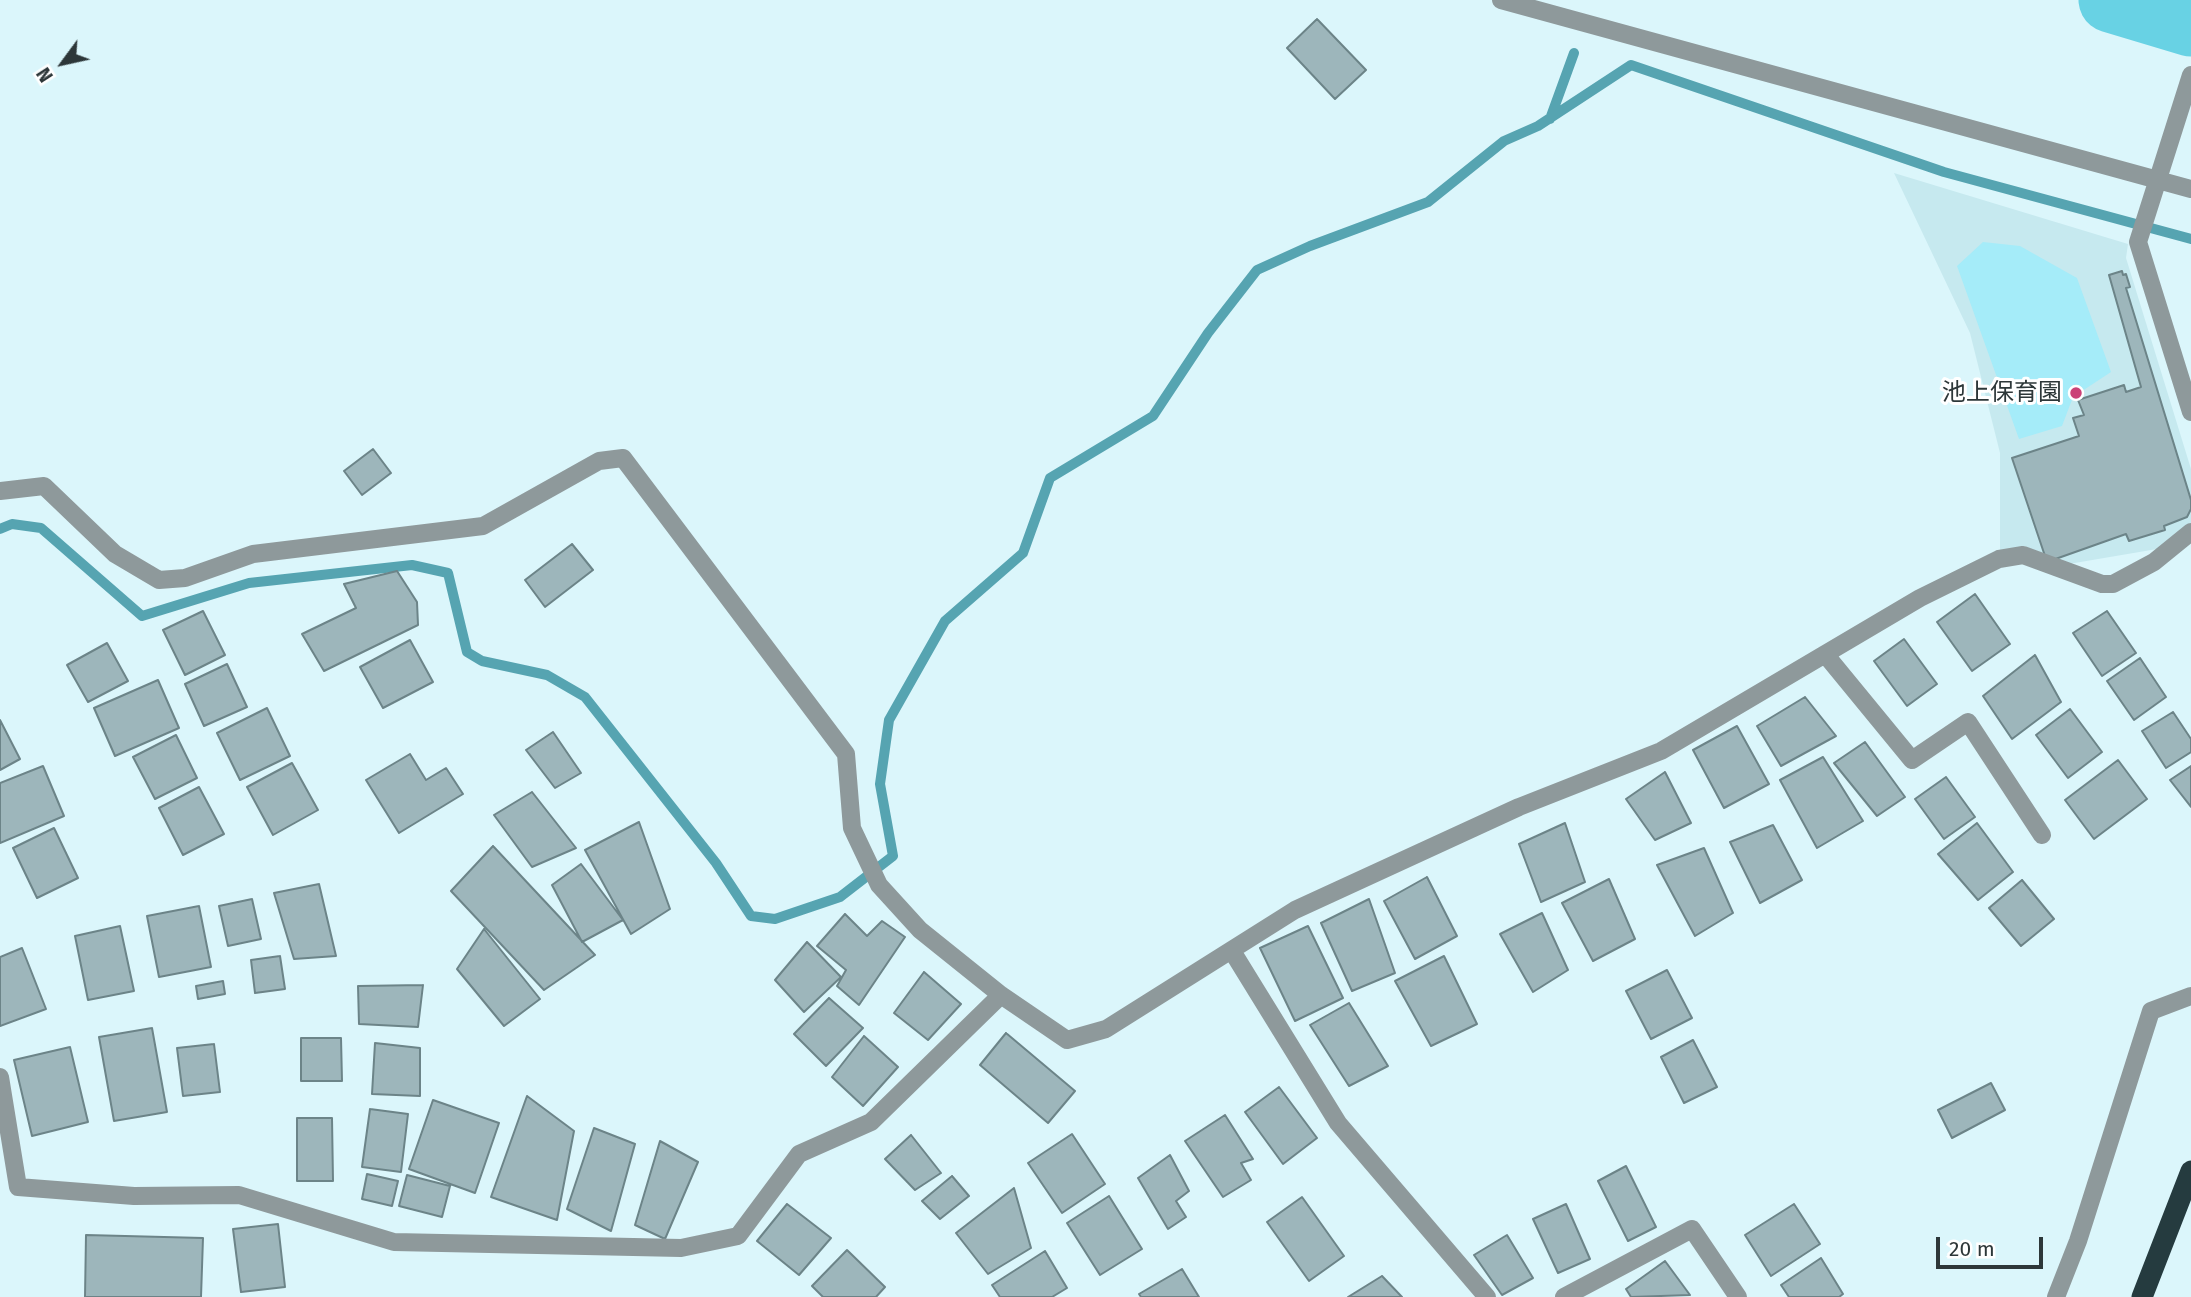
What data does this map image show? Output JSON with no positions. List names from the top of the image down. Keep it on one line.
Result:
{"places":["池上保育園"],"scale_bar":"20 m","north":"bottom left"}
